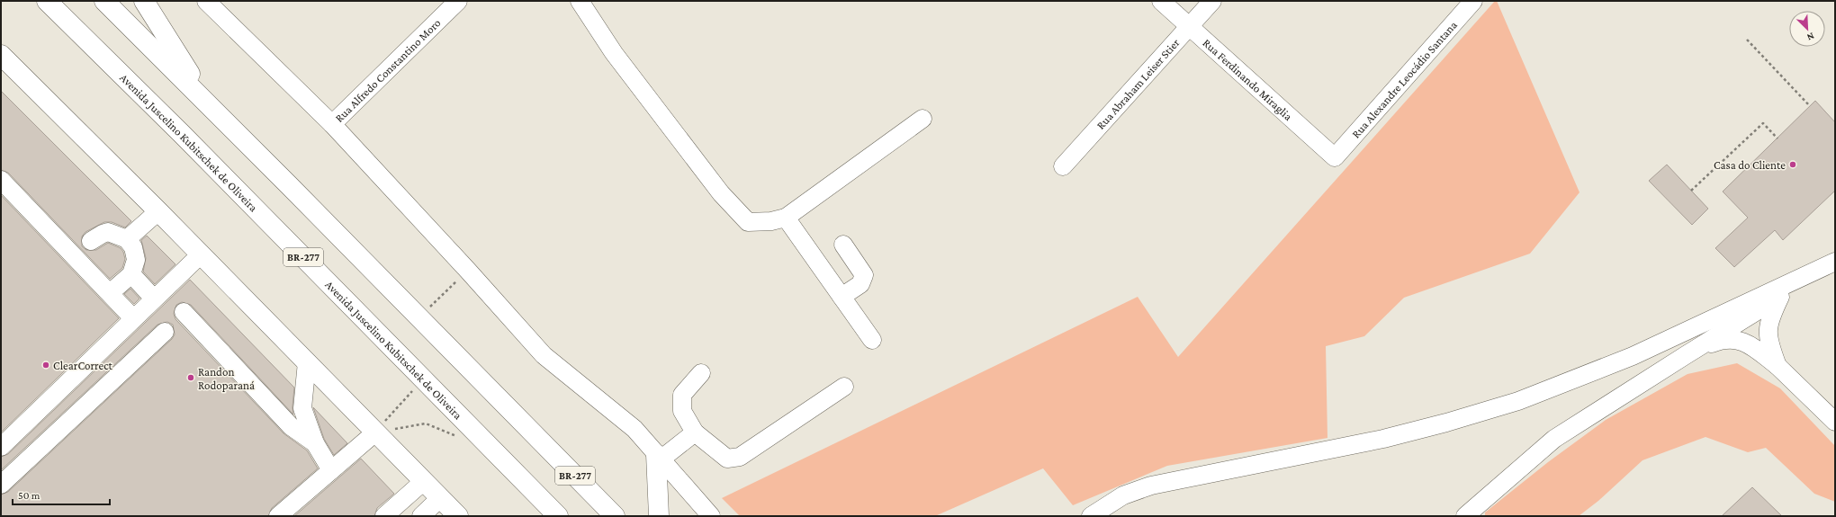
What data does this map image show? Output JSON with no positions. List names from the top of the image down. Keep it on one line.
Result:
{"streets":{"main road":["Avenida Juscelino Kubitschek de Oliveira","BR-277"],"street":["Rua Alfredo Constantino Moro","Rua Ferdinando Miraglia","Rua Alexandre Leocádio Santana","Rua Abraham Leiser Stier"]},"crossings":[["Rua Ferdinando Miraglia","Rua Alexandre Leocádio Santana"],["Rua Ferdinando Miraglia","Rua Abraham Leiser Stier"]],"places":["Casa do Cliente","ClearCorrect","Randon Rodoparaná"],"scale_bar":"50 m","north":"bottom right"}
